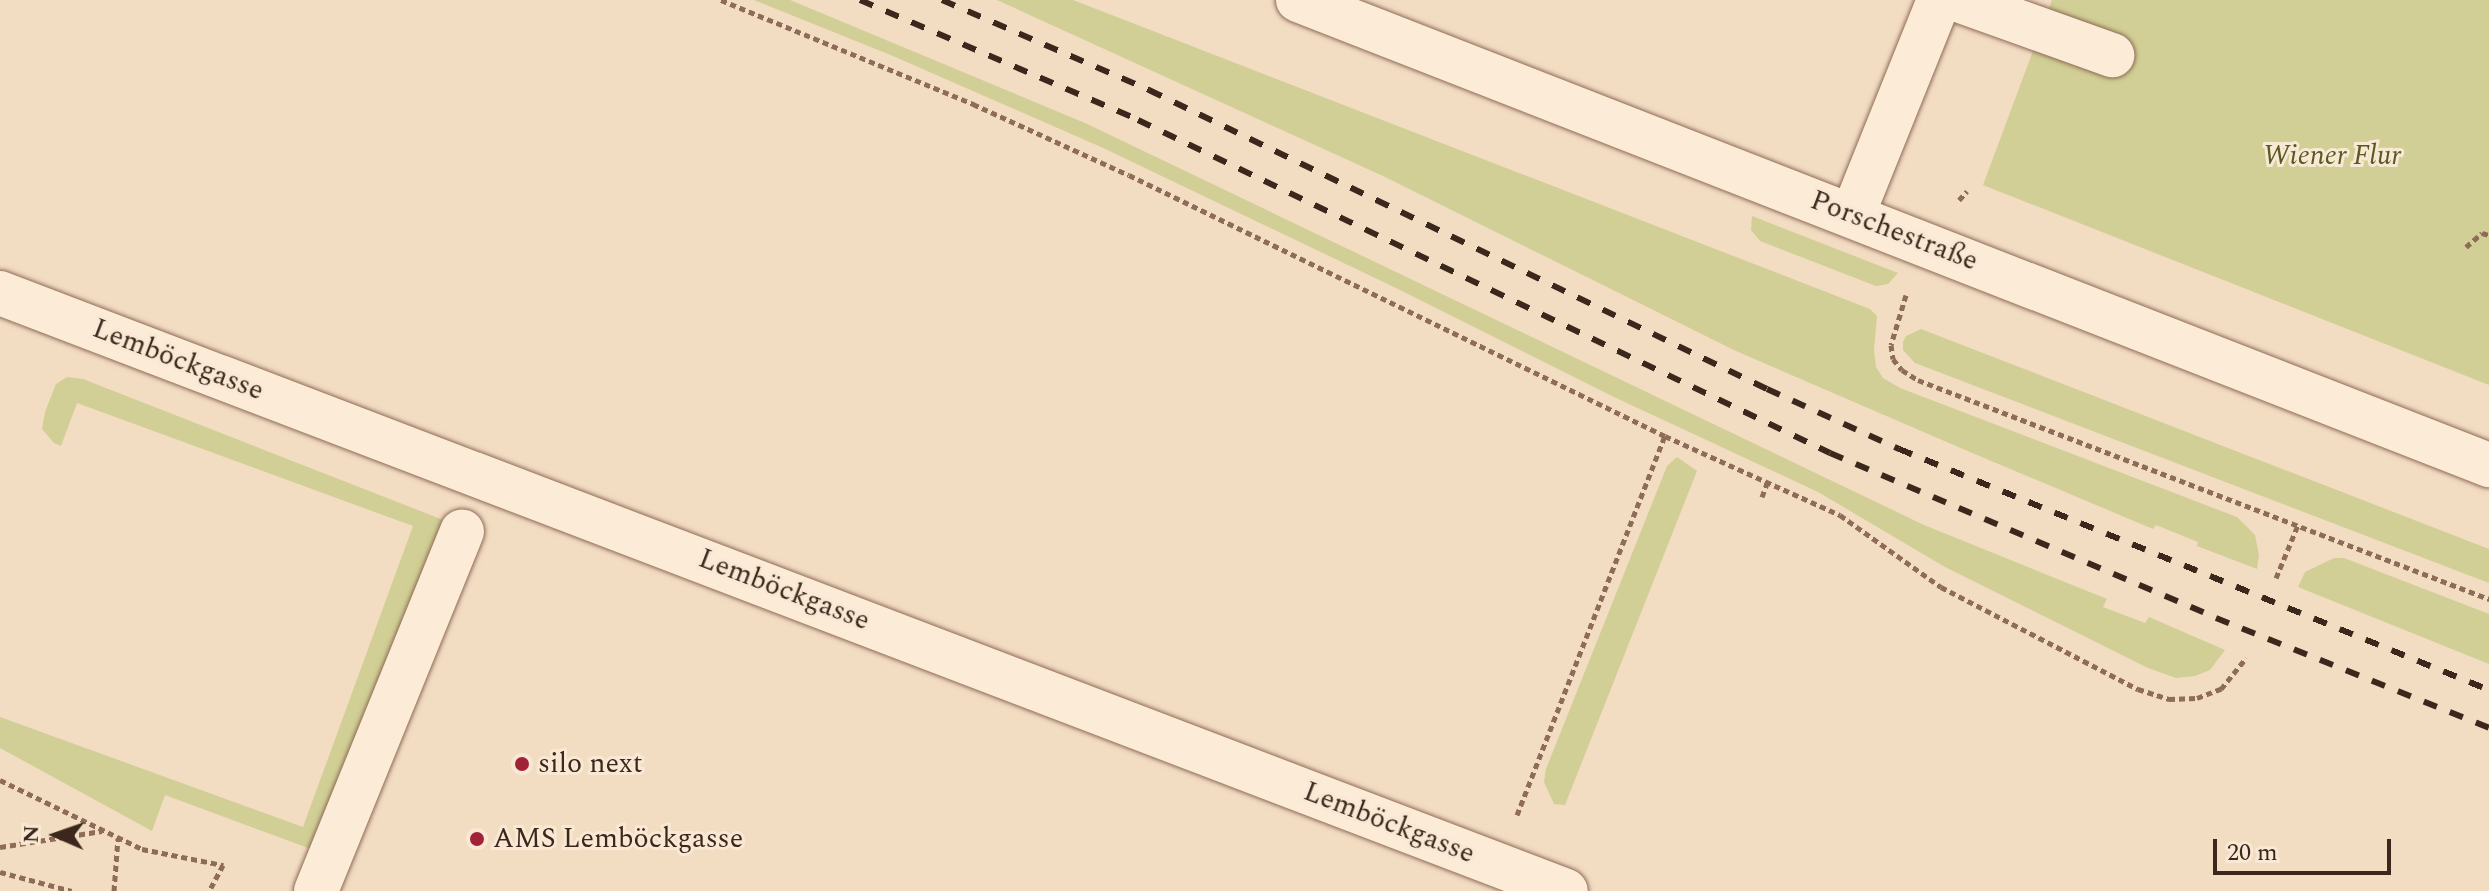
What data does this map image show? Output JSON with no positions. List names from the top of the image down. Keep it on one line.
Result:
{"streets":{"street":["Porschestraße","Lemböckgasse"]},"parks":["Wiener Flur"],"places":["silo next","AMS Lemböckgasse"],"scale_bar":"20 m","north":"left"}
